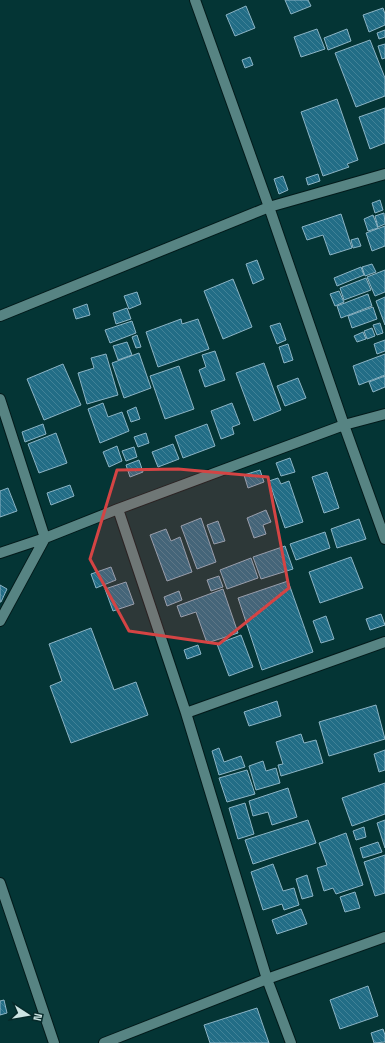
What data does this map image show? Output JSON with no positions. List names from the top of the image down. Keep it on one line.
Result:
{"north":"right"}
